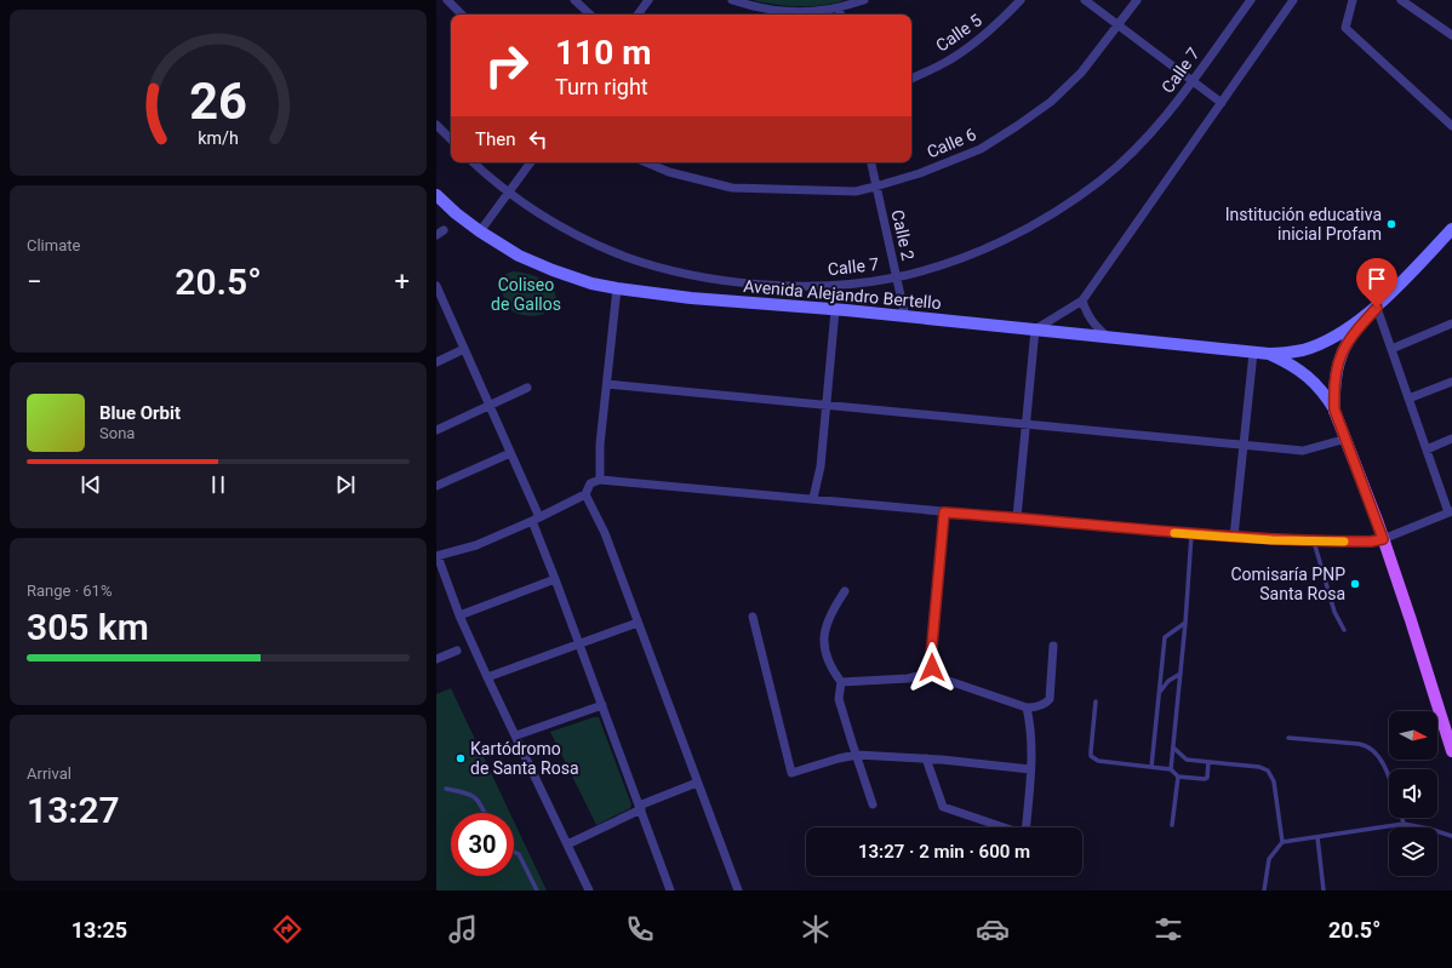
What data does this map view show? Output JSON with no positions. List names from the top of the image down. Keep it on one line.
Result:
{"streets":{"main road":["Avenida Alejandro Bertello"],"street":["Calle 5","Calle 7","Calle 6","Calle 2"]},"crossings":[["Calle 7","Calle 2"],["Calle 6","Calle 2"],["Calle 2","Avenida Alejandro Bertello"]],"parks":["Coliseo de Gallos"],"places":["Institución educativa inicial Profam","Comisaría PNP Santa Rosa","Kartódromo de Santa Rosa"],"north":"right","page":{"turn":["110 m","Turn right"],"then":"Then","tile":["Climate",["Range · 61%","305 km"],["Arrival","13:27"]],"heat":["−","20.5°","+"],"song":["Blue Orbit","Sona"],"limit":"30","trip":"13:27 · 2 min · 600 m","tabs":["13:25","20.5°"],"gauge":["26","km/h"]}}
